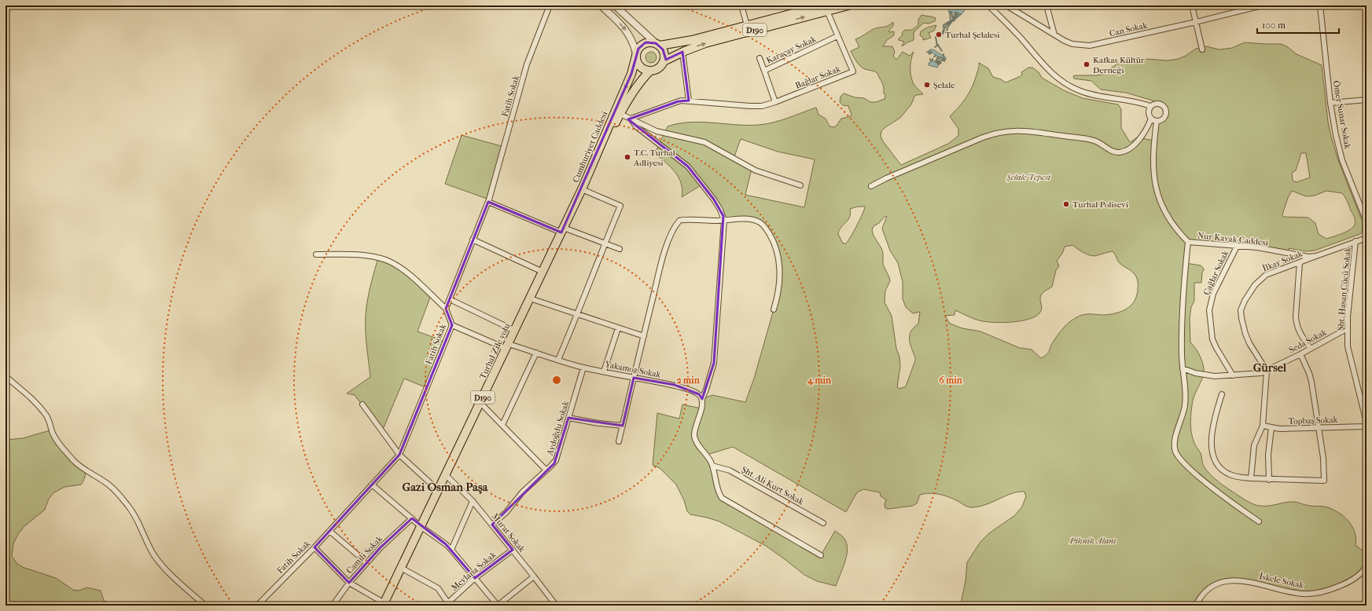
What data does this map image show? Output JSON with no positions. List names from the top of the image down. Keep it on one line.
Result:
{"streets":{"main road":["D190","Cumhuriyet Caddesi","Turhal-Zile yolu"],"street":["Can Sokak","Karaçay Sokak","Bağlar Sokak","Fatih Sokak","Ömer Sunar Sokak","Nur Kavak Caddesi","İlkay Sokak","Çağlar Sokak","Şht. Hasan Cücü Sokak","Seda Sokak","Yakamoz Sokak","Topbaş Sokak","Aydoğdu Sokak","Şht. Ali Kurt Sokak","Murat Sokak","Camili Sokak","Mevlana Sokak","İskele Sokak"]},"crossings":[["Karaçay Sokak","Bağlar Sokak"],["Bağlar Sokak","Cumhuriyet Caddesi"],["Fatih Sokak","Yakamoz Sokak"],["Cumhuriyet Caddesi","Turhal-Zile yolu"],["Nur Kavak Caddesi","İlkay Sokak"],["Nur Kavak Caddesi","Çağlar Sokak"],["Nur Kavak Caddesi","Şht. Hasan Cücü Sokak"],["İlkay Sokak","Seda Sokak"],["Çağlar Sokak","Seda Sokak"],["Şht. Hasan Cücü Sokak","Seda Sokak"],["Şht. Hasan Cücü Sokak","Topbaş Sokak"],["Turhal-Zile yolu","Yakamoz Sokak"],["Turhal-Zile yolu","Murat Sokak"],["Yakamoz Sokak","Aydoğdu Sokak"],["Aydoğdu Sokak","Murat Sokak"],["Murat Sokak","Mevlana Sokak"]],"districts":["Gürsel","Gazi Osman Paşa"],"parks":["Şelale Tepesi","Piknik Alanı"],"places":["Turhal Şelalesi","Kafkas Kültür Derneği","Şelale","T.C. Turhal Adliyesi","Turhal Polisevi"],"scale_bar":"100 m","rings":["2 min","4 min","6 min"]}
